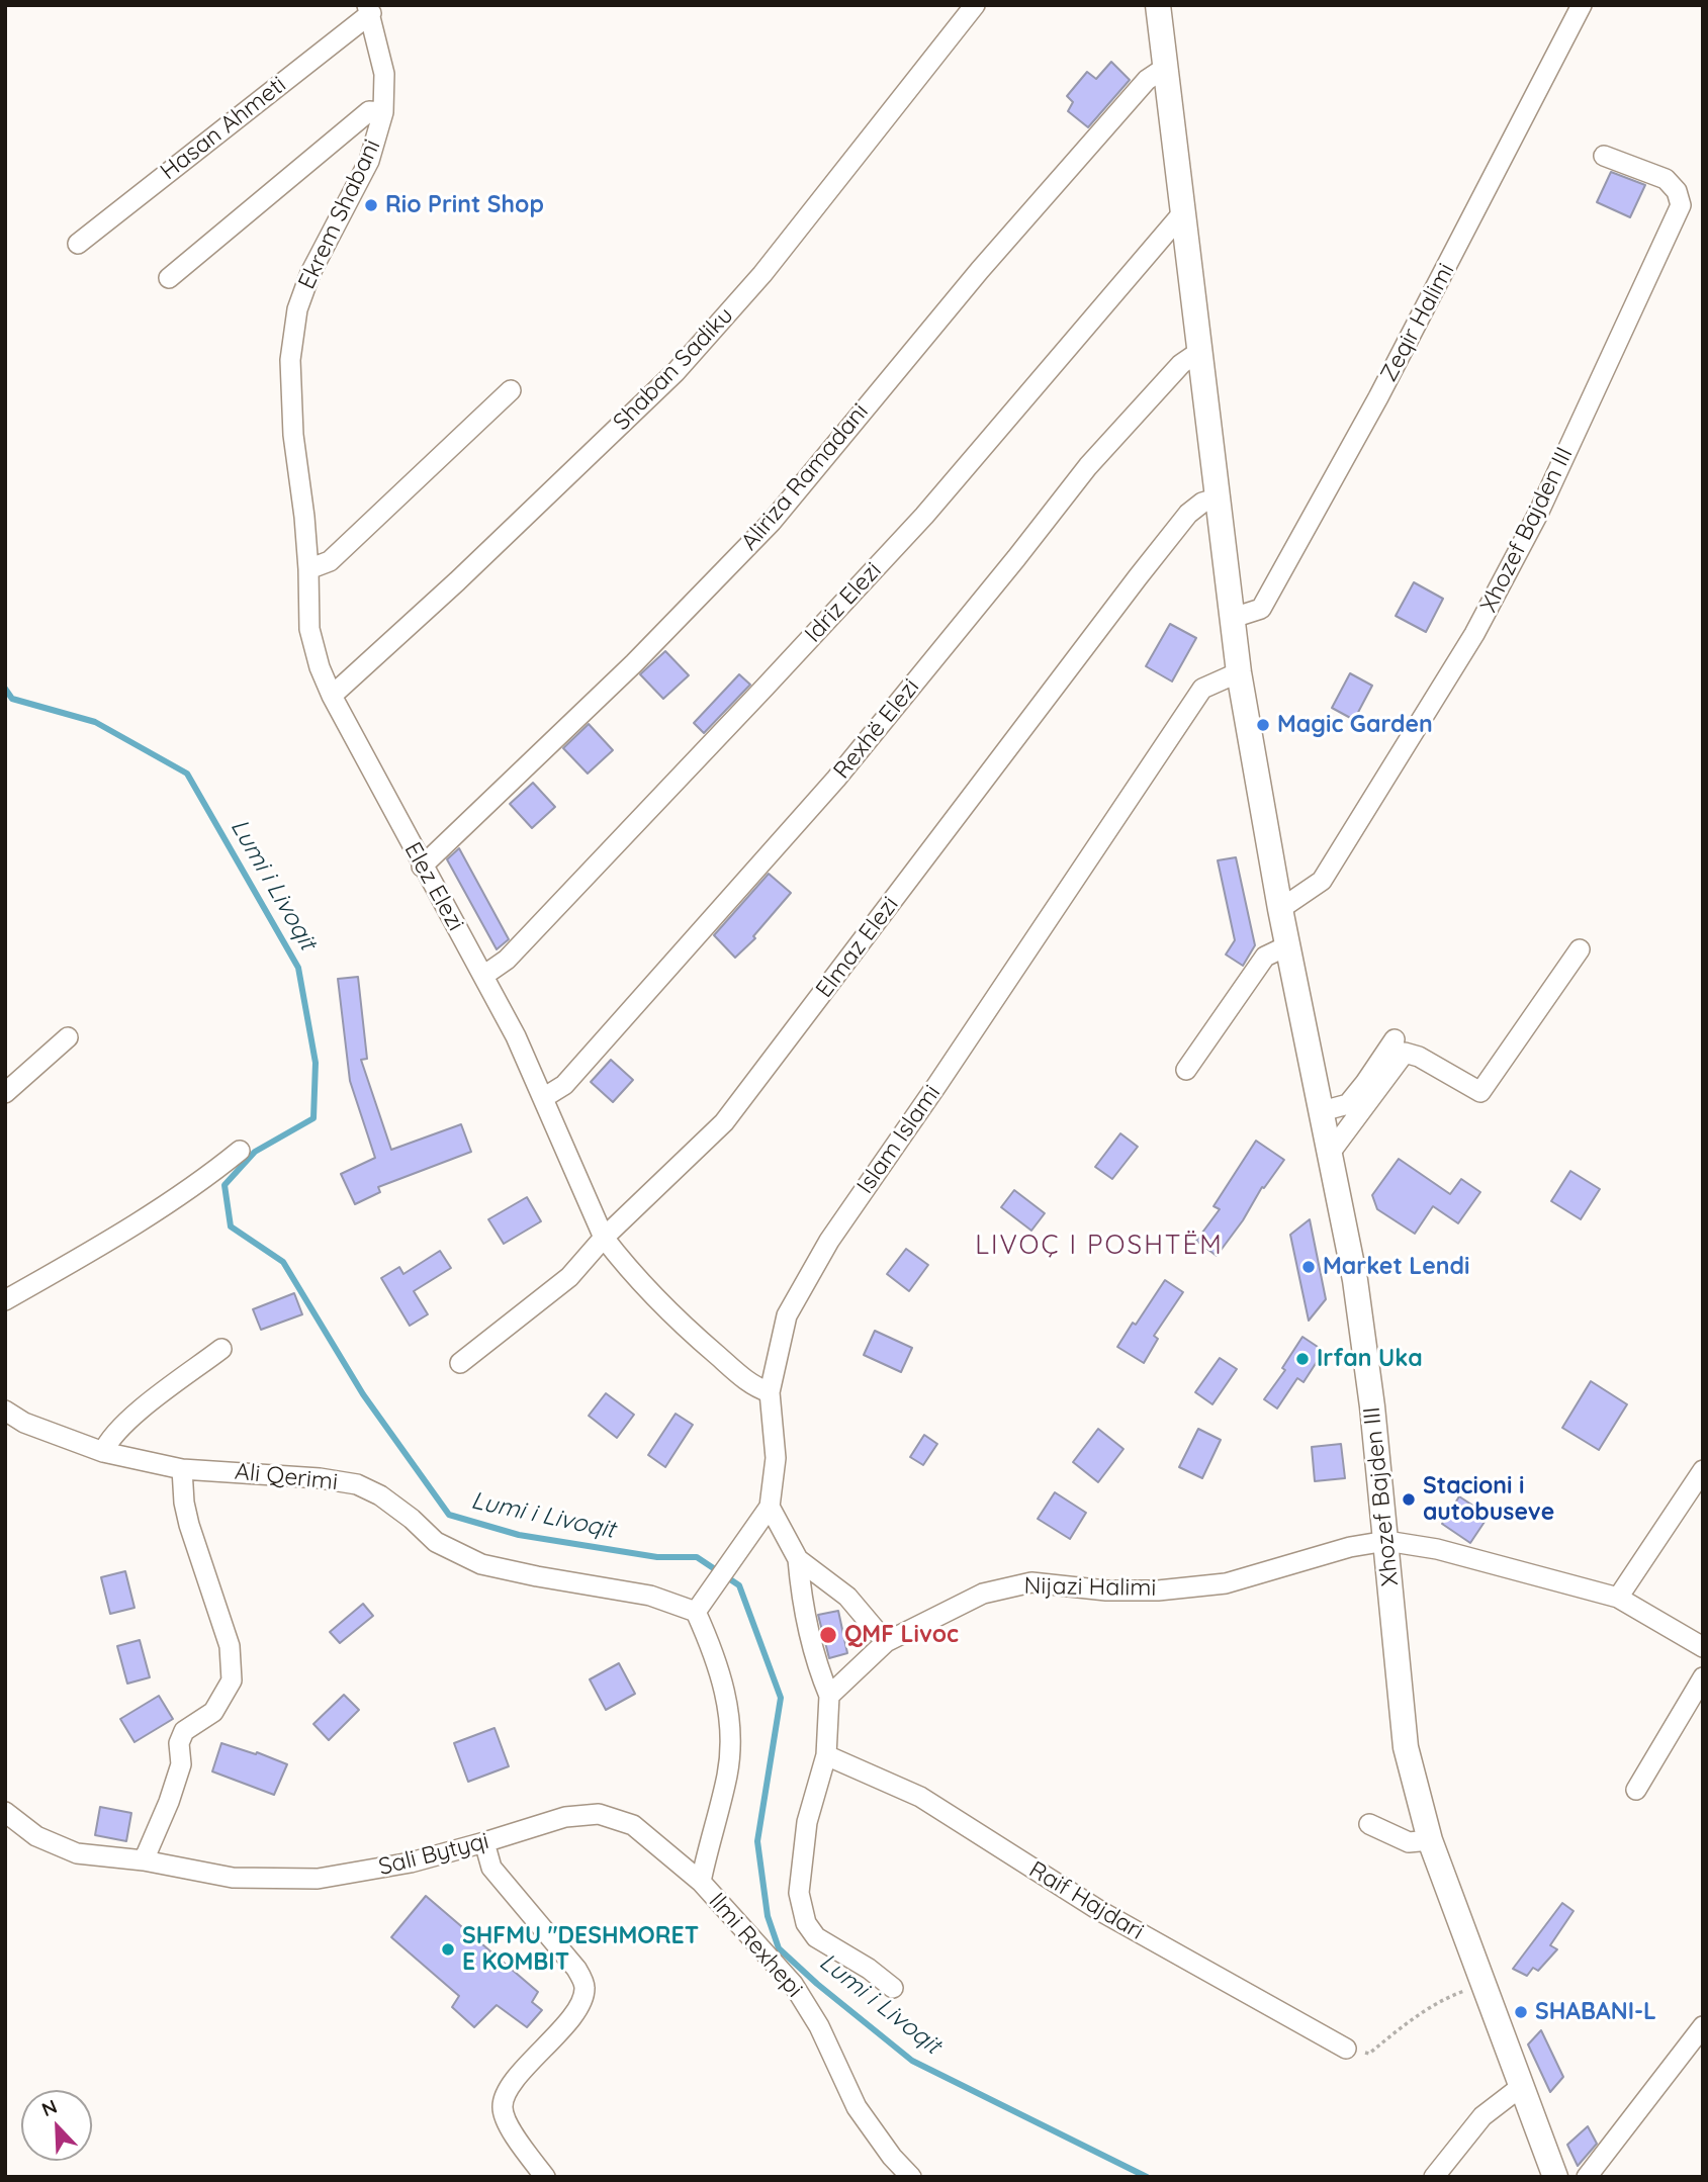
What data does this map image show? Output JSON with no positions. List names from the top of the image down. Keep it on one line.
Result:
{"streets":{"main road":["Xhozef Bajden III"],"street":["Hasan Ahmeti","Ekrem Shabani","Zeqir Halimi","Shaban Sadiku","Aliriza Ramadani","Idriz Elezi","Rexhë Elezi","Elez Elezi","Elmaz Elezi","Islam Islami","Ali Qerimi","Nijazi Halimi","Sali Bytyqi","Raif Hajdari","Ilmi Rexhepi"]},"crossings":[["Hasan Ahmeti","Ekrem Shabani"],["Ekrem Shabani","Elez Elezi"],["Zeqir Halimi","Xhozef Bajden III"],["Shaban Sadiku","Elez Elezi"],["Aliriza Ramadani","Xhozef Bajden III"],["Aliriza Ramadani","Elez Elezi"],["Xhozef Bajden III","Idriz Elezi"],["Xhozef Bajden III","Rexhë Elezi"],["Xhozef Bajden III","Elmaz Elezi"],["Xhozef Bajden III","Islam Islami"],["Xhozef Bajden III","Nijazi Halimi"],["Idriz Elezi","Elez Elezi"],["Rexhë Elezi","Elez Elezi"],["Elez Elezi","Elmaz Elezi"],["Elez Elezi","Islam Islami"],["Ali Qerimi","Ilmi Rexhepi"],["Sali Bytyqi","Ilmi Rexhepi"]],"districts":["LIVOÇ I POSHTËM"],"water":["Lumi i Livoqit"],"places":["Rio Print Shop","Magic Garden","Market Lendi","Irfan Uka","Stacioni i autobuseve","QMF Livoc","SHFMU \"DESHMORET E KOMBIT","SHABANI-L"],"north":"top left"}
